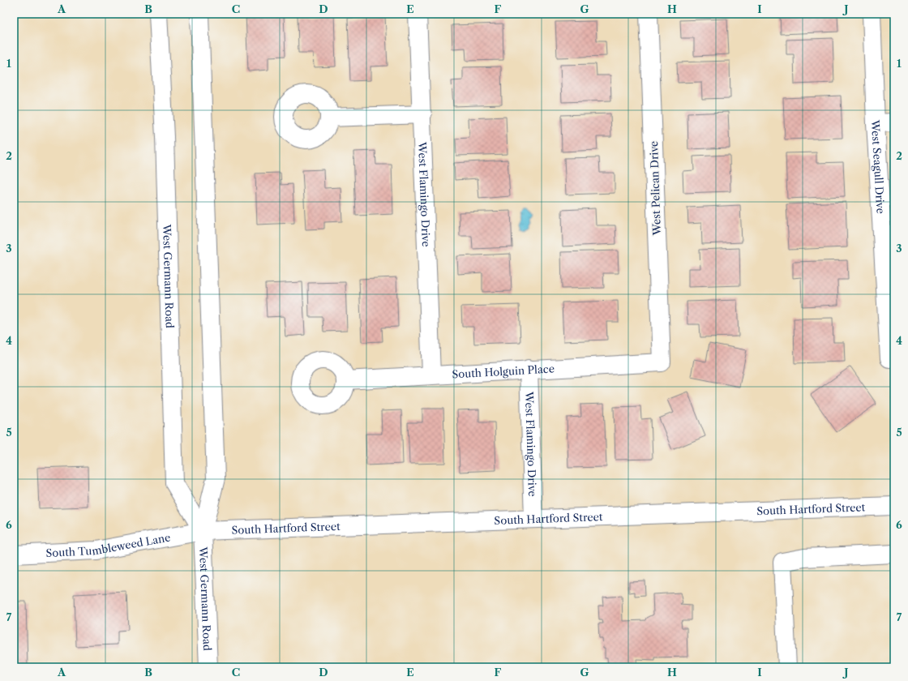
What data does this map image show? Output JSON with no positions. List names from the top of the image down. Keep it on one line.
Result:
{"streets":{"street":["West Seagull Drive","West Pelican Drive","West Flamingo Drive","West Germann Road","South Holguin Place","South Hartford Street","South Tumbleweed Lane"]},"crossings":[["West Pelican Drive","South Holguin Place"],["West Flamingo Drive","South Holguin Place"],["West Flamingo Drive","South Hartford Street"],["West Germann Road","South Hartford Street"],["West Germann Road","South Tumbleweed Lane"],["South Hartford Street","South Tumbleweed Lane"]],"grid":{"columns":["A","B","C","D","E","F","G","H","I","J"],"rows":["1","2","3","4","5","6","7"]}}
